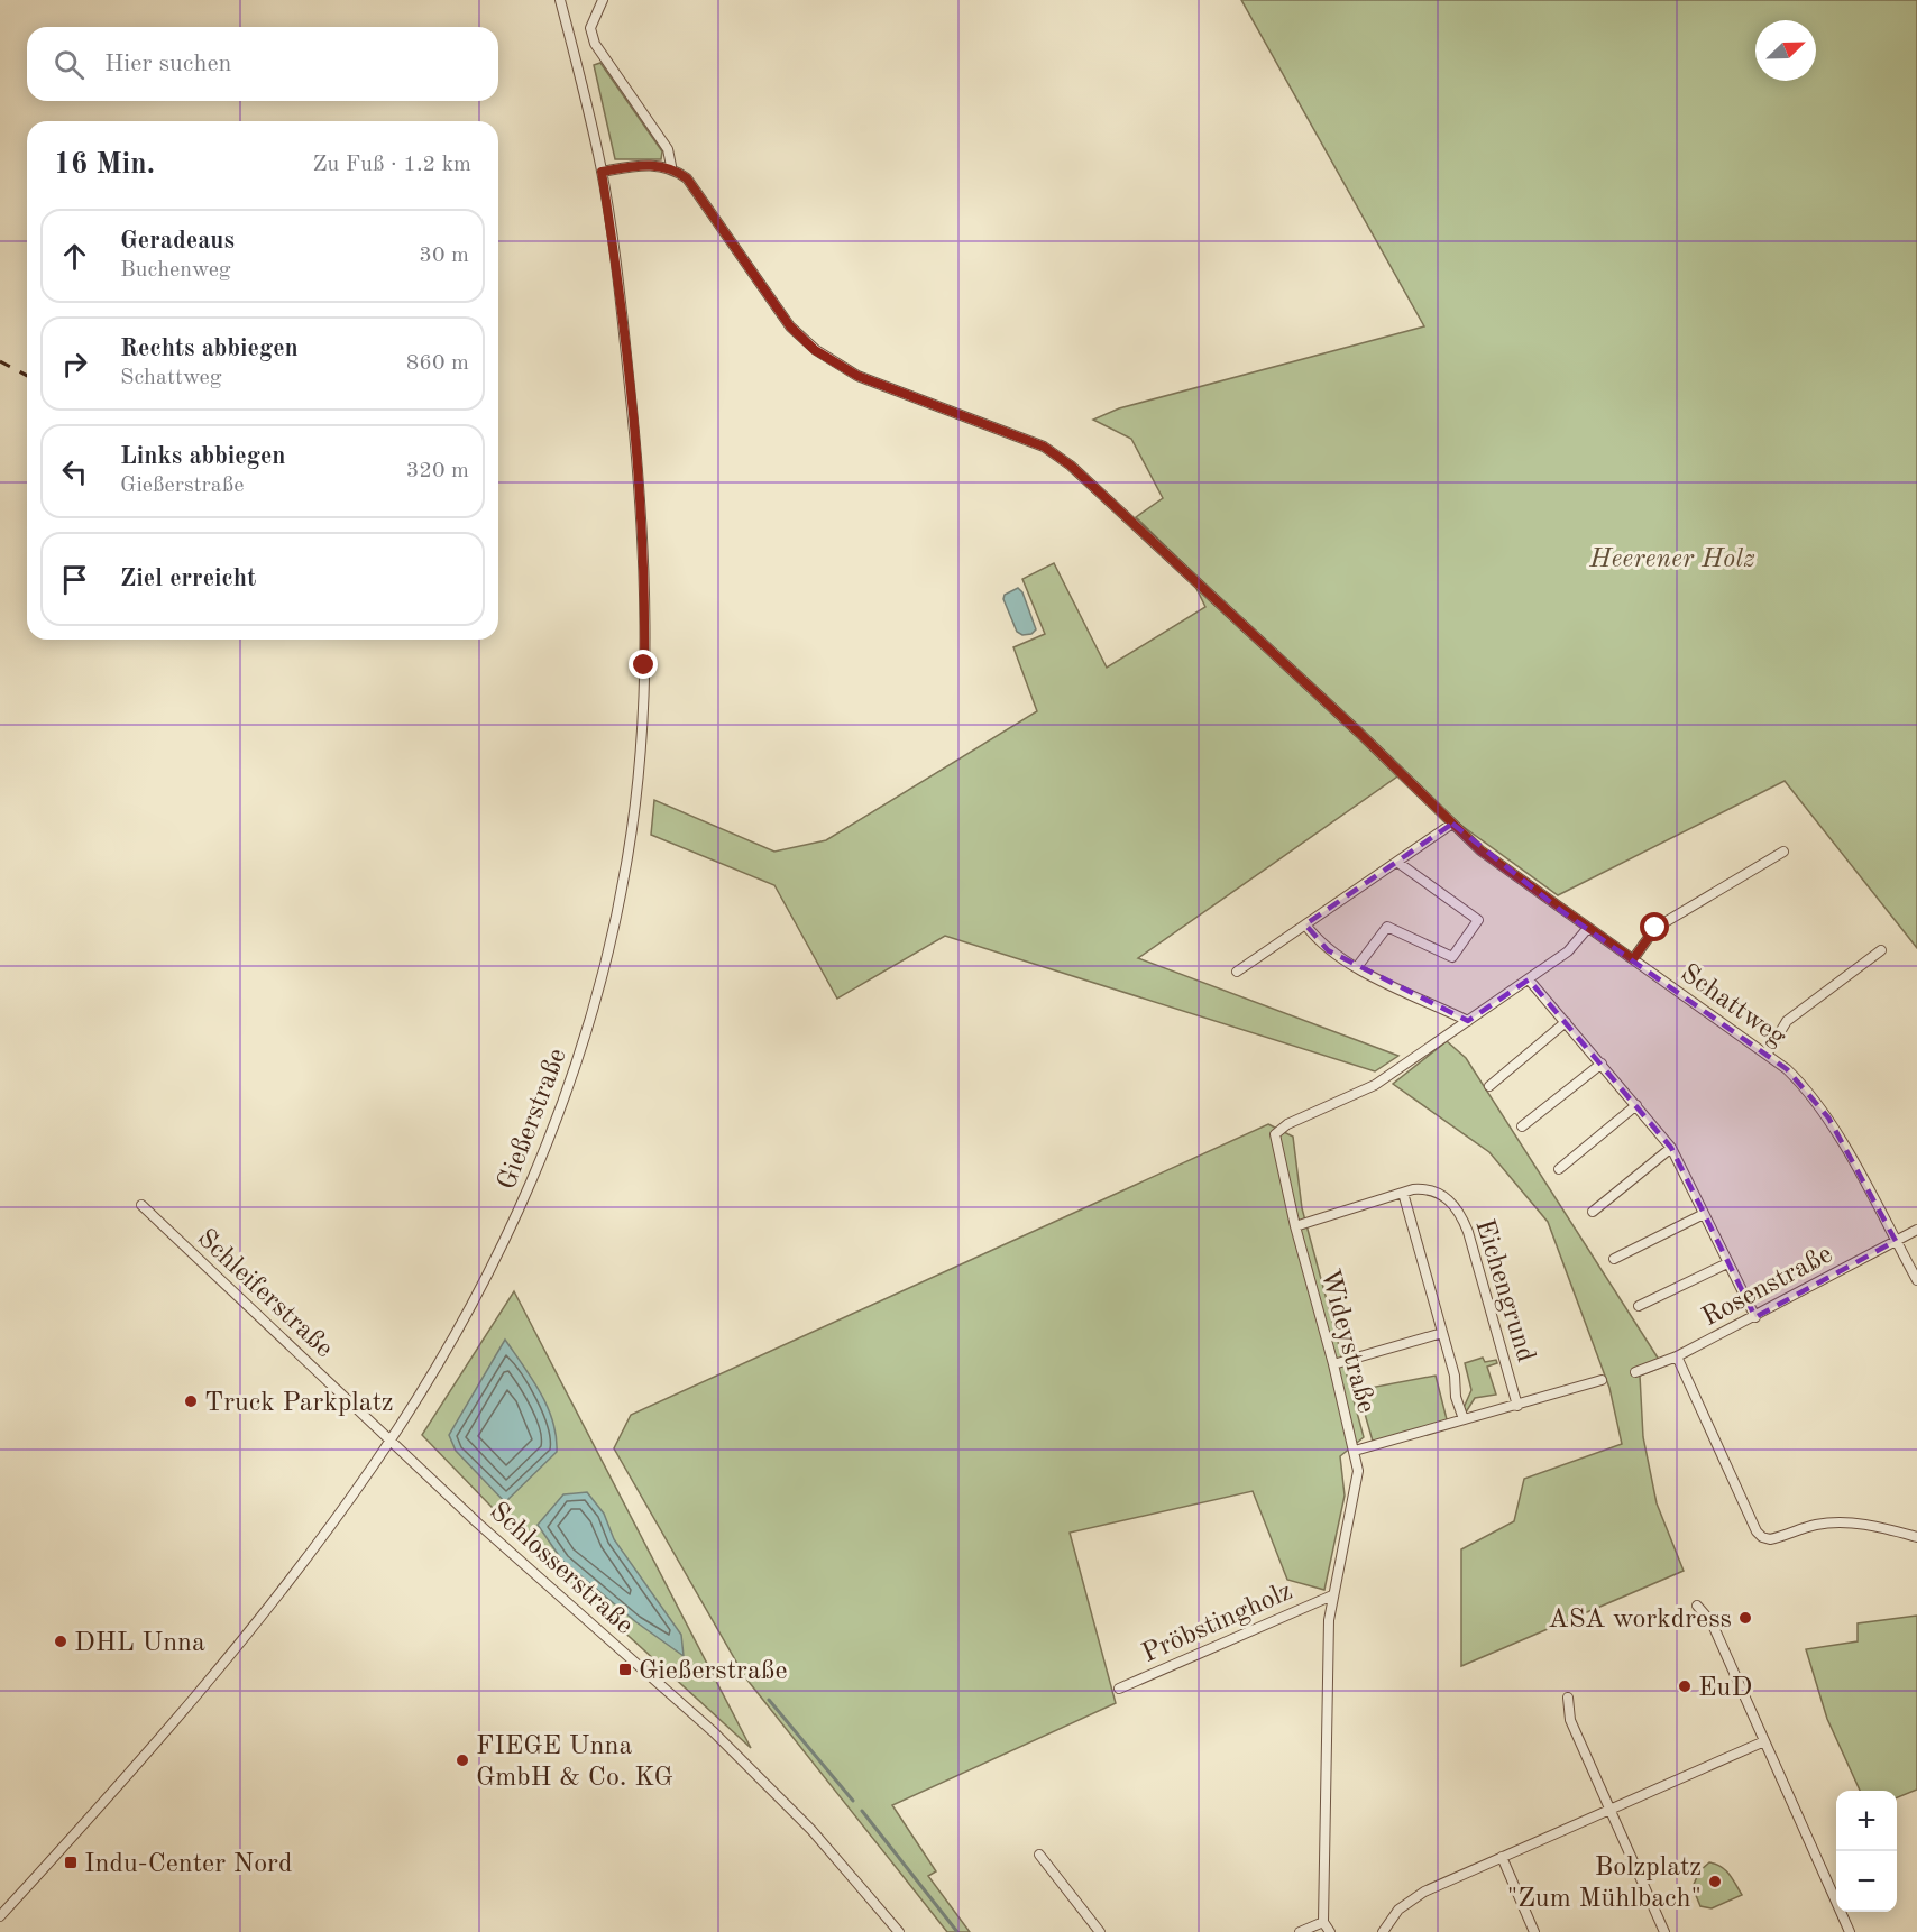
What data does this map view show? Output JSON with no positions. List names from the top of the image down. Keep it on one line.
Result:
{"streets":{"street":["Schattweg","Gießerstraße","Rosenstraße","Eichengrund","Schleiferstraße","Wideystraße","Schlosserstraße","Pröbstingholz"]},"crossings":[["Schattweg","Rosenstraße"],["Schattweg","Wideystraße"],["Gießerstraße","Schleiferstraße"],["Gießerstraße","Schlosserstraße"],["Eichengrund","Wideystraße"],["Schleiferstraße","Schlosserstraße"],["Wideystraße","Pröbstingholz"]],"parks":["Heerener Holz"],"places":{"other":["Truck Parkplatz","ASA workdress","DHL Unna","EuD","FIEGE Unna GmbH & Co. KG","Bolzplatz \"Zum Mühlbach\""],"transit":["Gießerstraße","Indu-Center Nord"]},"north":"top right","page":{"search":"Hier suchen","heading":["16 Min.","Zu Fuß · 1.2 km"],"list":[["Geradeaus","Buchenweg","30 m"],["Rechts abbiegen","Schattweg","860 m"],["Links abbiegen","Gießerstraße","320 m"],"Ziel erreicht"],"map_buttons":["+","−"]}}
